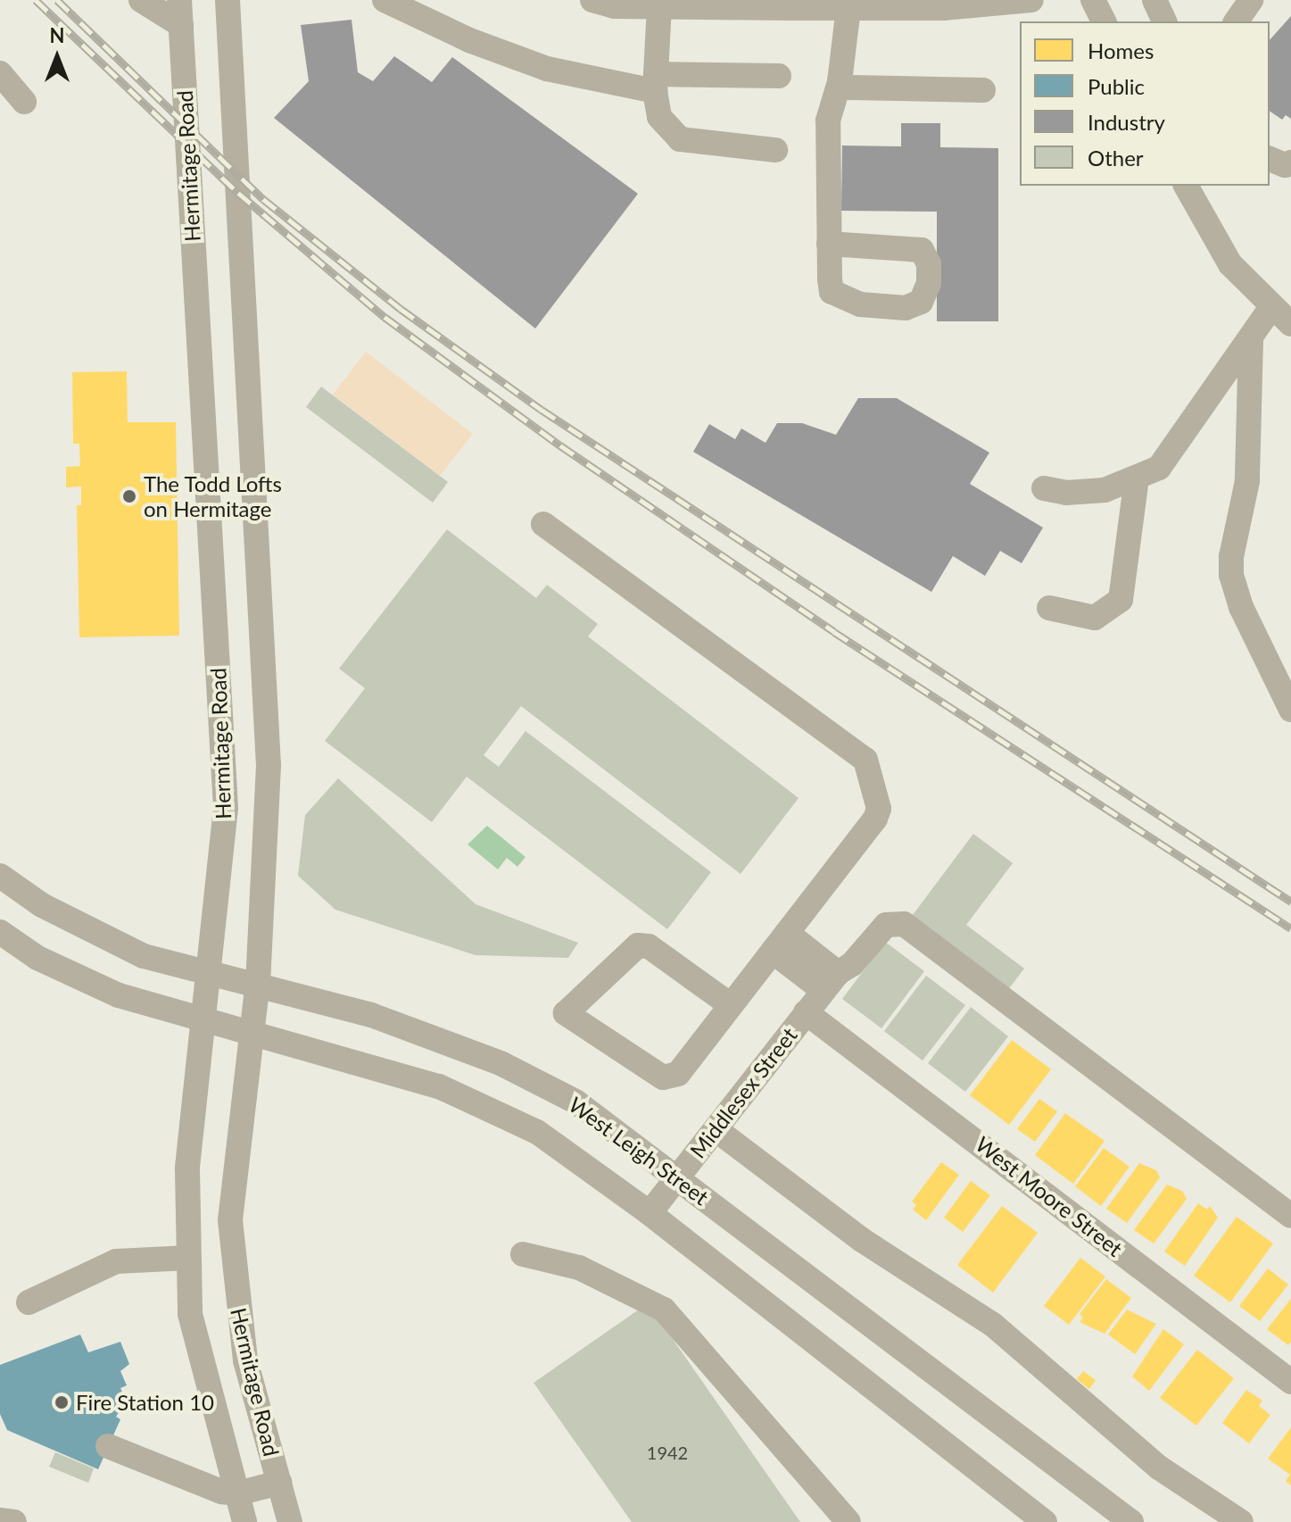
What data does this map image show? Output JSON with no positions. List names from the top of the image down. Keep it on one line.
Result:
{"streets":{"street":["Hermitage Road","Middlesex Street","West Leigh Street","West Moore Street"]},"crossings":[["Hermitage Road","West Leigh Street"],["Middlesex Street","West Leigh Street"],["Middlesex Street","West Moore Street"]],"places":["The Todd Lofts on Hermitage","Fire Station 10"],"house_numbers":["1942"],"legend":["Homes","Public","Industry","Other"],"north":"top"}
